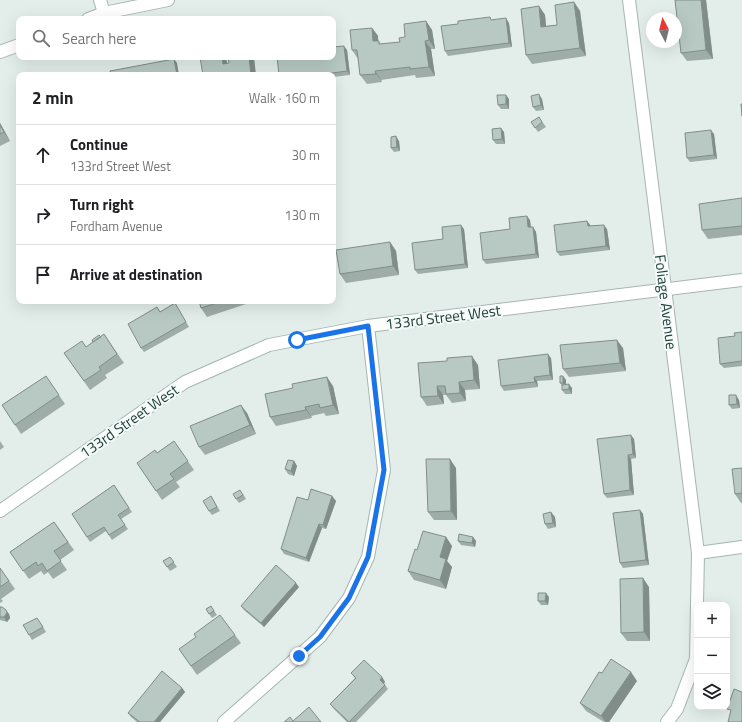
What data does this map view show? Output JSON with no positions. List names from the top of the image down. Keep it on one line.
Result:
{"streets":{"street":["Foliage Avenue","133rd Street West"]},"crossings":[["Foliage Avenue","133rd Street West"]],"north":"top","page":{"search":"Search here","heading":["2 min","Walk · 160 m"],"list":[["Continue","133rd Street West","30 m"],["Turn right","Fordham Avenue","130 m"],"Arrive at destination"],"map_buttons":["+","−"]}}
